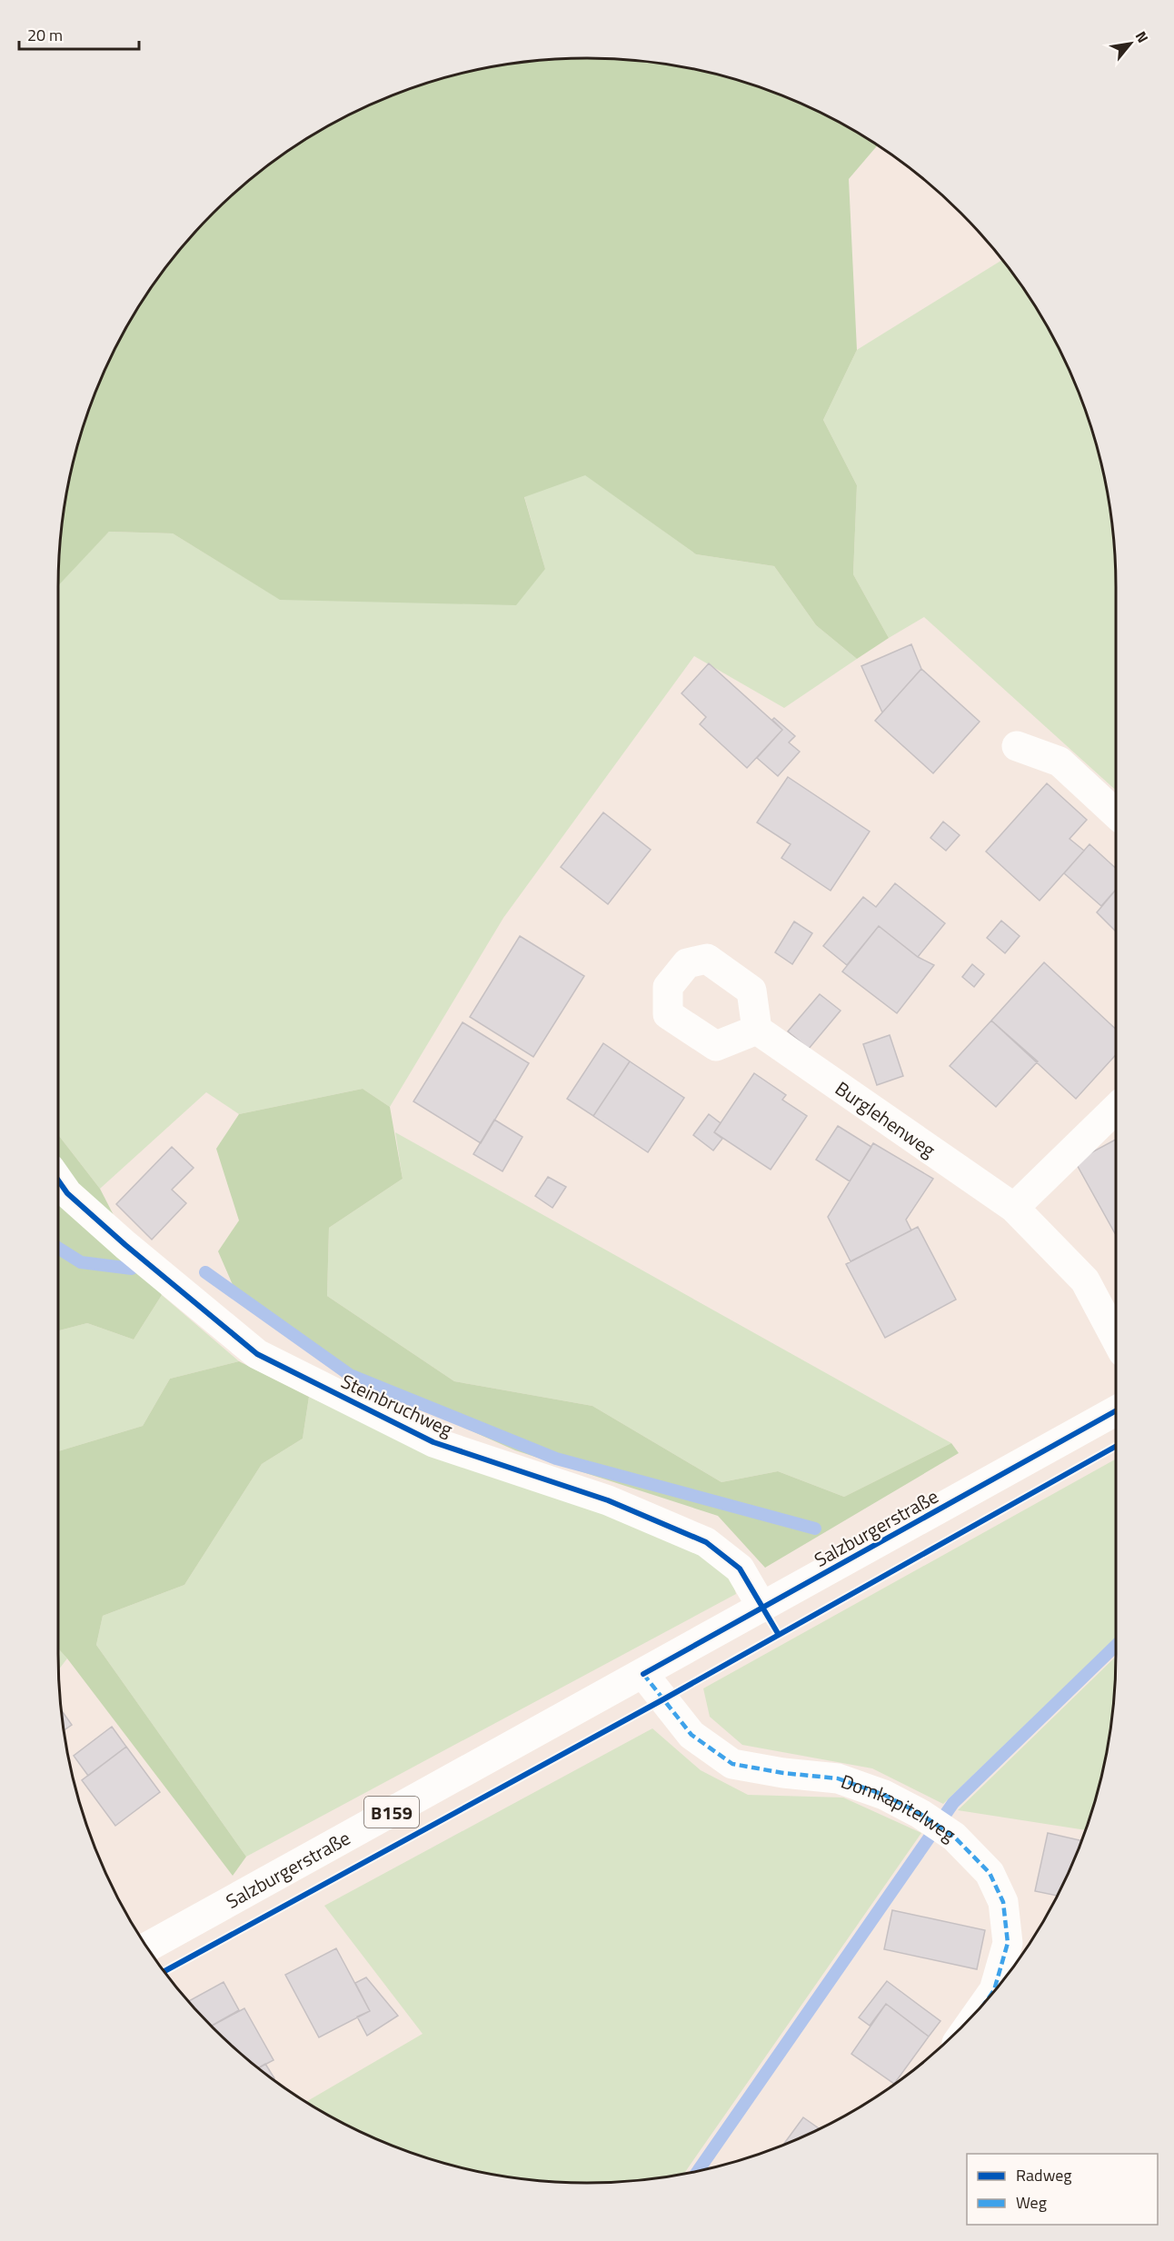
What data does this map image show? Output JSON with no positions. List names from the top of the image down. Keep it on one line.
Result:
{"streets":{"street":["Burglehenweg","Steinbruchweg","Salzburgerstraße","Domkapitelweg","B159"]},"crossings":[["Steinbruchweg","Salzburgerstraße"],["Salzburgerstraße","Domkapitelweg"]],"legend":["Radweg","Weg"],"scale_bar":"20 m","north":"top right"}
